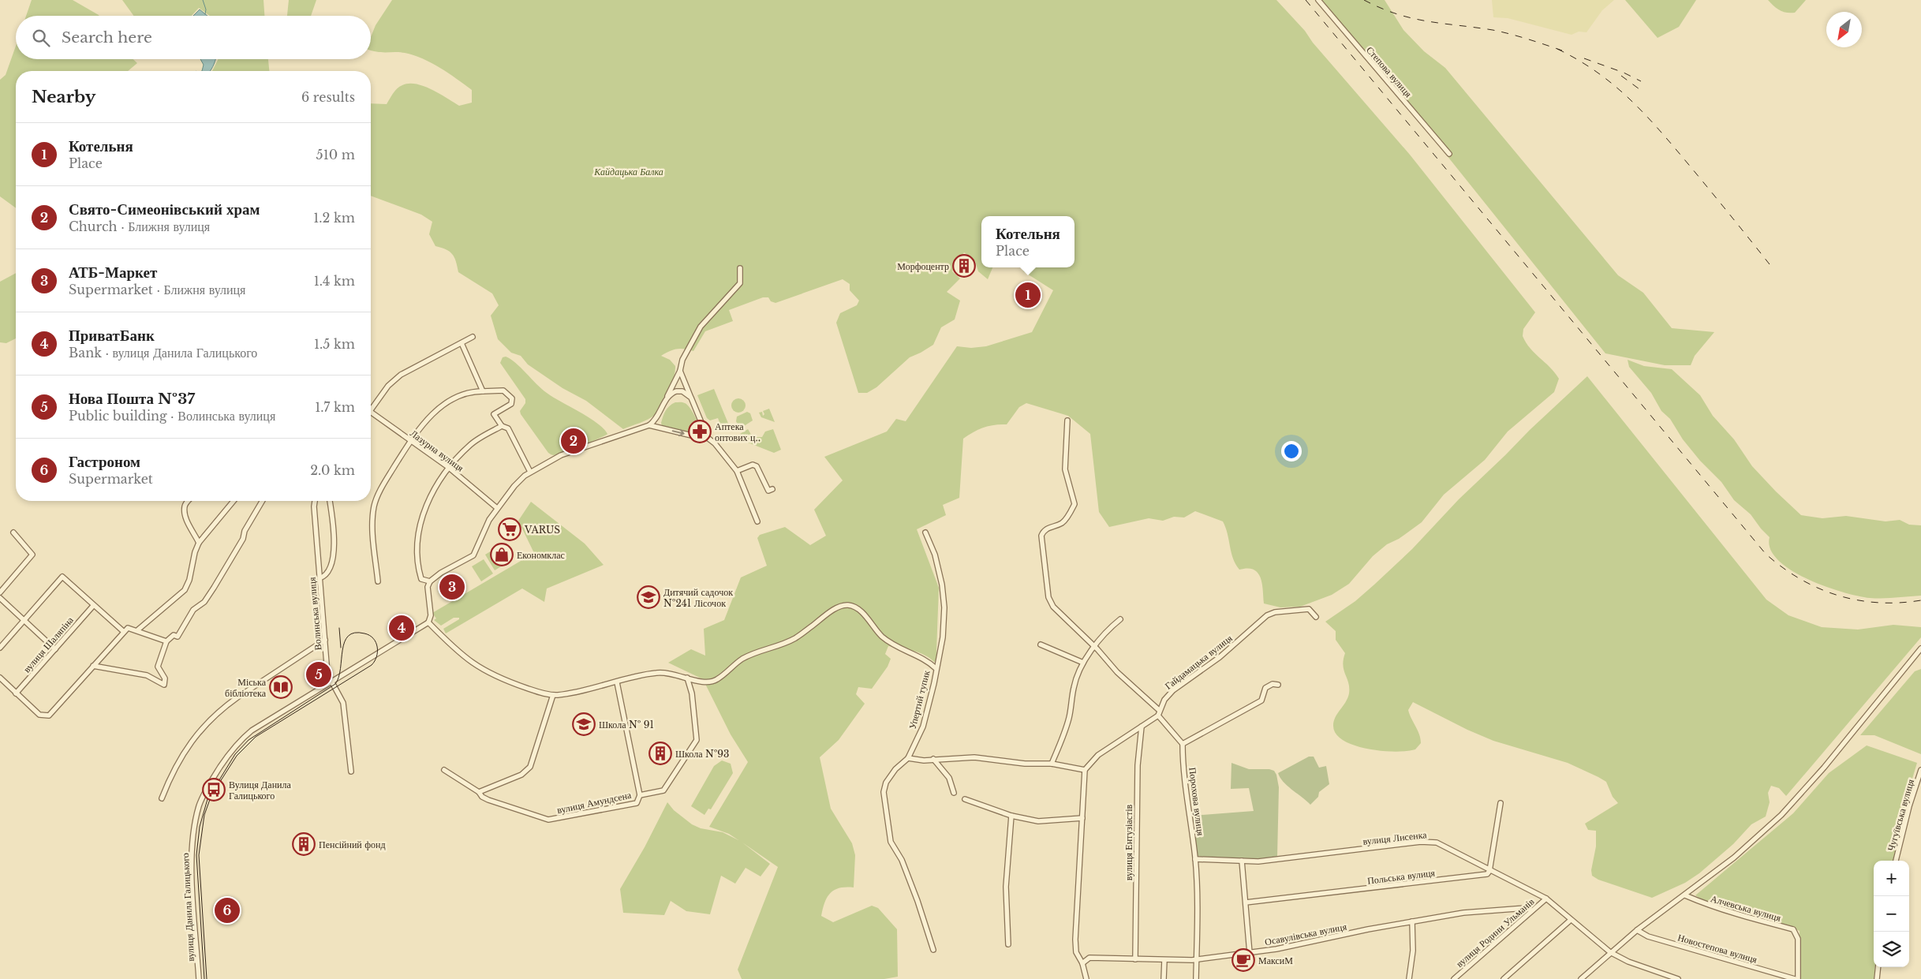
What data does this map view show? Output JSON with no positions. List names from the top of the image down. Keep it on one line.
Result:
{"streets":{"street":["Степова вулиця","Лазурна вулиця","Волинська вулиця","вулиця Шаляпіна","Гайдамацька вулиця","Упертий тупик","Порохова вулиця","вулиця Амундсена","Чугуївська вулиця","вулиця Лисенка","вулиця Ентузіастів","Польська вулиця","вулиця Данила Галицького","Алчевська вулиця","вулиця Родини Ульманів","Осавулівська вулиця","Новостепова вулиця"]},"crossings":[["Волинська вулиця","вулиця Данила Галицького"],["Порохова вулиця","вулиця Лисенка"],["Порохова вулиця","Осавулівська вулиця"],["вулиця Лисенка","Польська вулиця"],["вулиця Лисенка","вулиця Родини Ульманів"],["вулиця Ентузіастів","Осавулівська вулиця"],["вулиця Родини Ульманів","Осавулівська вулиця"]],"parks":["Кайдацька Балка"],"places":{"building":["Морфоцентр","Школа №93","Пенсійний фонд"],"pharmacy":["Аптека оптових ц‥"],"supermarket":["VARUS"],"shop":["Економклас"],"school or university":["Дитячий садочок №241 Лісочок","Школа № 91"],"library":["Міська бібліотека"],"bus stop":["Вулиця Данила Галицького"],"cafe":["МаксиМ"]},"north":"bottom left","page":{"search":"Search here","heading":["Nearby","6 results"],"list":[{"mark":"1","name":"Котельня","note":"Place","value":"510 m"},{"mark":"2","name":"Свято-Симеонівський храм","note":"Church · Ближня вулиця","value":"1.2 km"},{"mark":"3","name":"АТБ-Маркет","note":"Supermarket · Ближня вулиця","value":"1.4 km"},{"mark":"4","name":"ПриватБанк","note":"Bank · вулиця Данила Галицького","value":"1.5 km"},{"mark":"5","name":"Нова Пошта №37","note":"Public building · Волинська вулиця","value":"1.7 km"},{"mark":"6","name":"Гастроном","note":"Supermarket","value":"2.0 km"}],"popup":["Котельня","Place"],"pins":["1","2","3","4","5","6"],"map_buttons":["+","−"]}}
